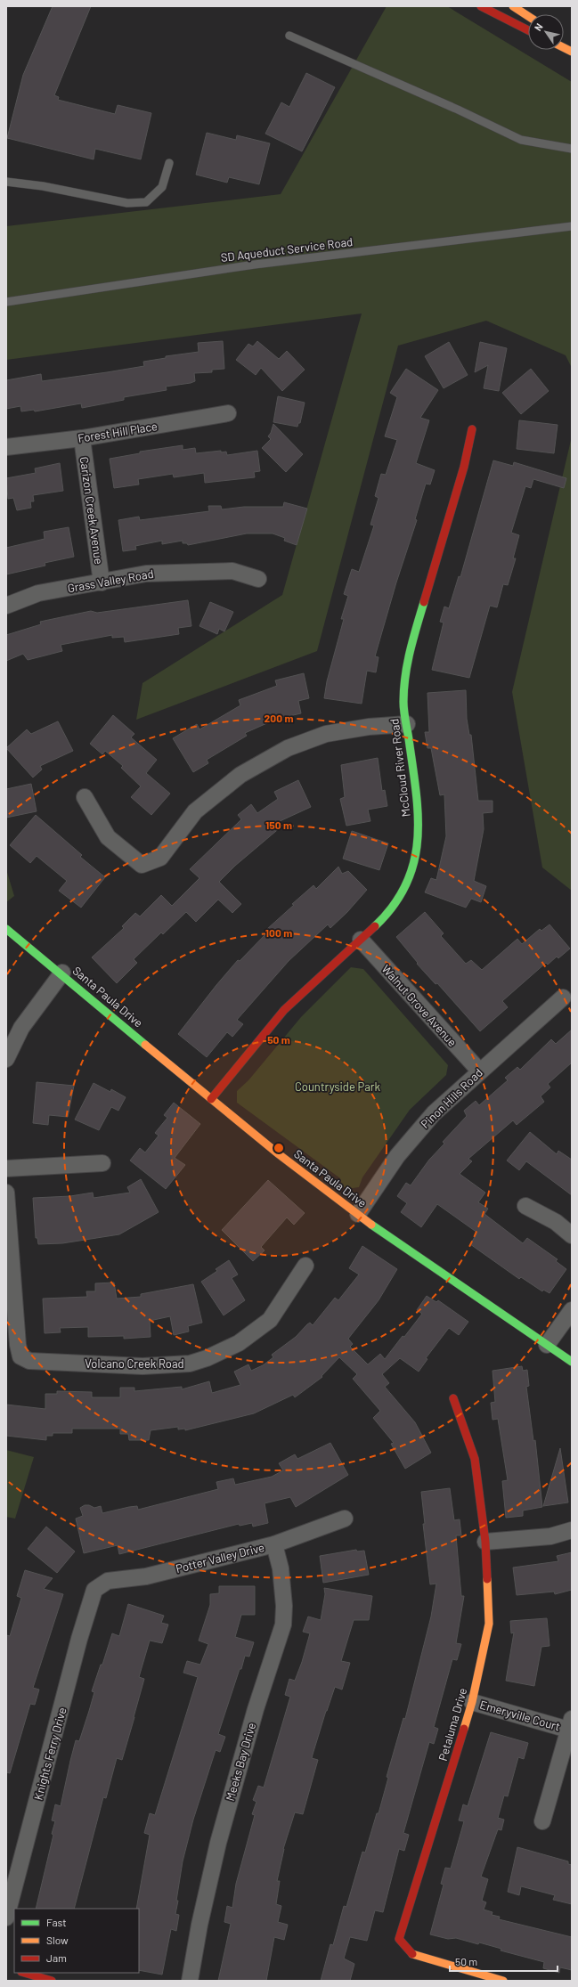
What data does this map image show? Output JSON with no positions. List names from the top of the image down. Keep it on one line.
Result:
{"streets":{"main road":["McCloud River Road","Santa Paula Drive","Petaluma Drive"],"street":["Forest Hill Place","Carizon Creek Avenue","Grass Valley Road","Walnut Grove Avenue","Pinon Hills Road","Volcano Creek Road","Potter Valley Drive","Emeryville Court","Knights Ferry Drive","Meeks Bay Drive"],"lane":["SD Aqueduct Service Road"]},"crossings":[["Forest Hill Place","Carizon Creek Avenue"],["Carizon Creek Avenue","Grass Valley Road"],["McCloud River Road","Santa Paula Drive"],["McCloud River Road","Walnut Grove Avenue"],["Santa Paula Drive","Pinon Hills Road"],["Walnut Grove Avenue","Pinon Hills Road"],["Potter Valley Drive","Knights Ferry Drive"],["Potter Valley Drive","Meeks Bay Drive"],["Emeryville Court","Petaluma Drive"]],"parks":["Countryside Park"],"legend":["Fast","Slow","Jam"],"scale_bar":"50 m","north":"top left","rings":["200 m","150 m","100 m","50 m"]}
